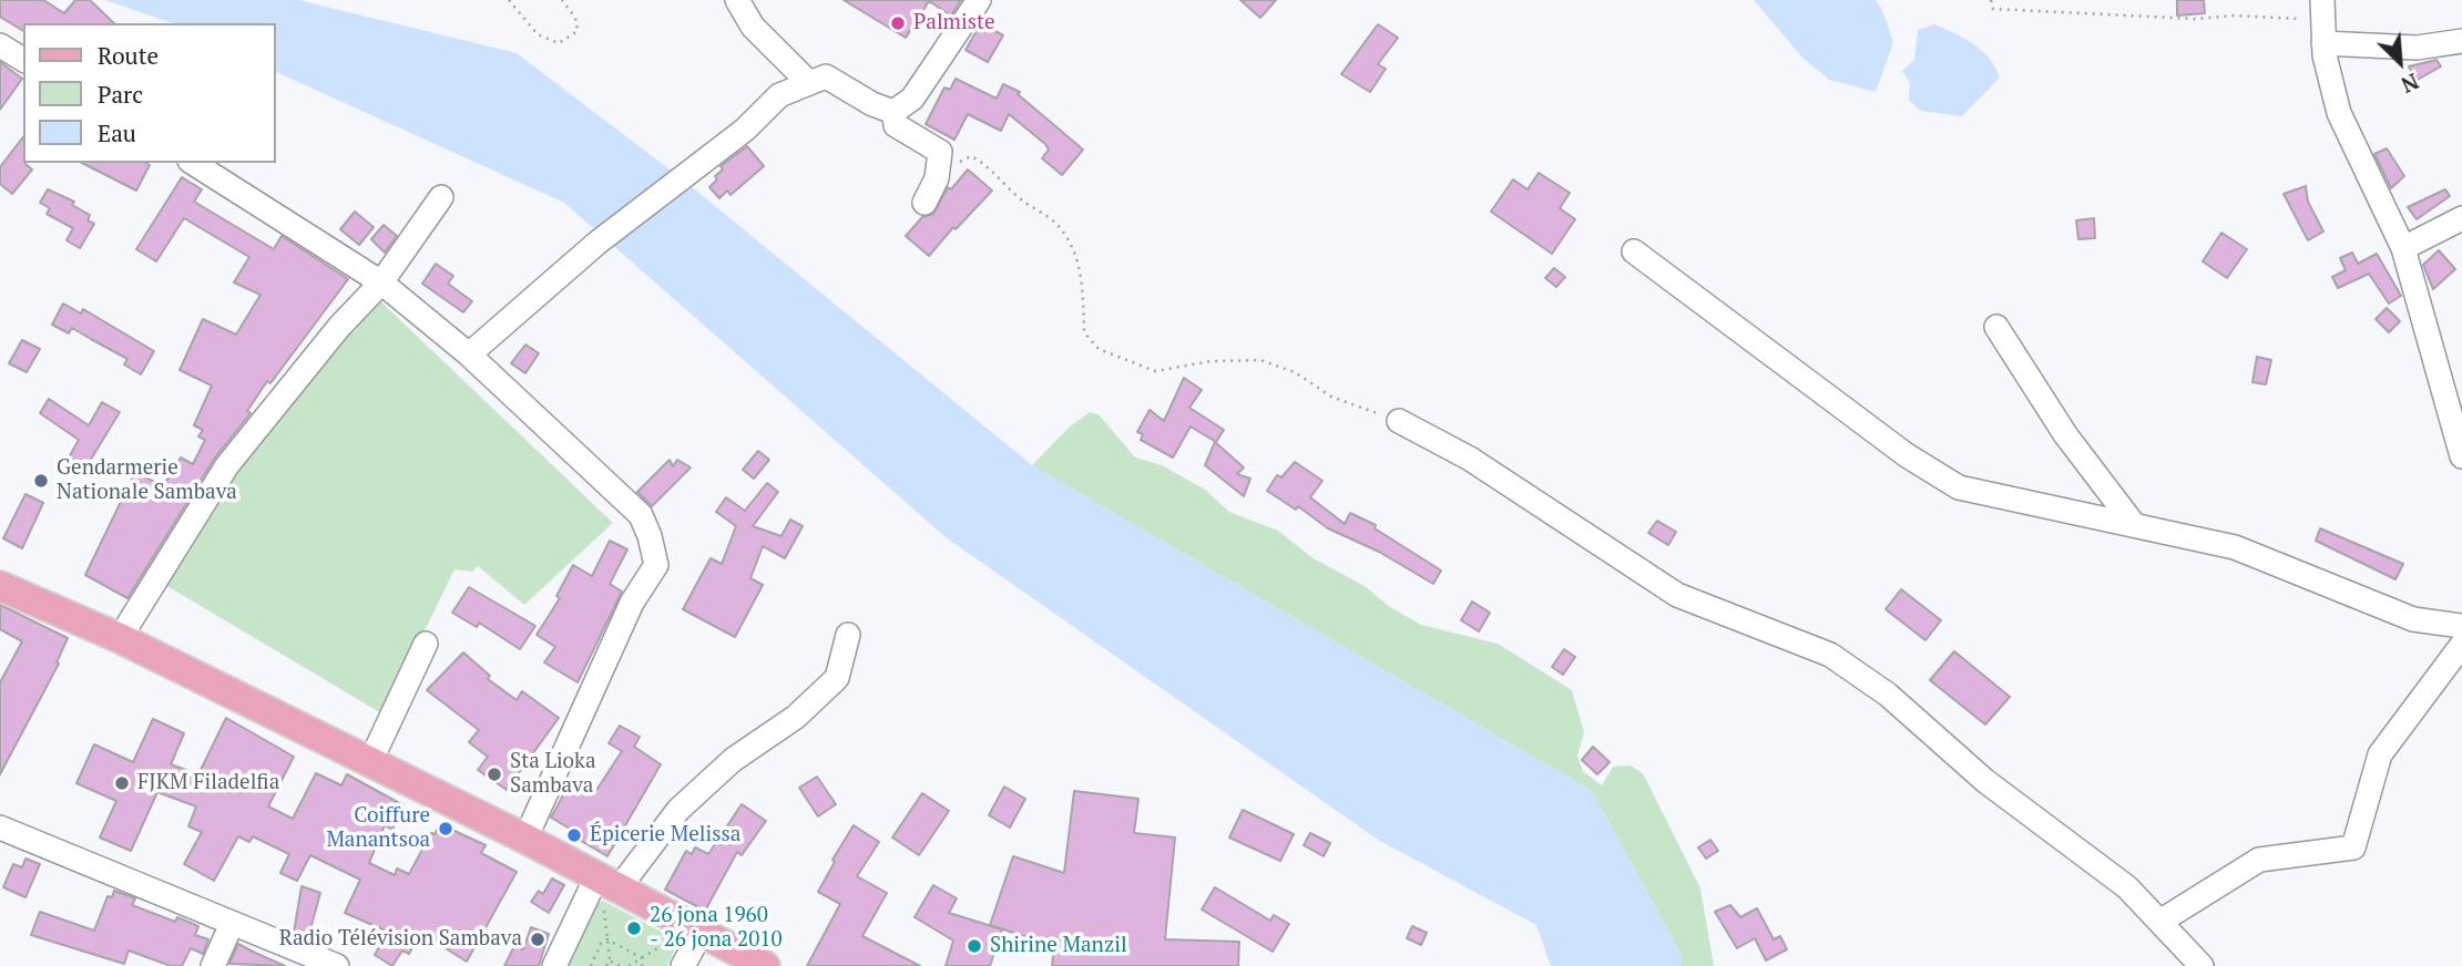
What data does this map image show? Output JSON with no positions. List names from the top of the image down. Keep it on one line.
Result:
{"places":["Palmiste","Gendarmerie Nationale Sambava","Sta Lioka Sambava","FJKM Filadelfia","Coiffure Manantsoa","Épicerie Melissa","26 jona 1960 - 26 jona 2010","Radio Télévision Sambava","Shirine Manzil"],"legend":["Route","Parc","Eau"],"north":"bottom right"}
